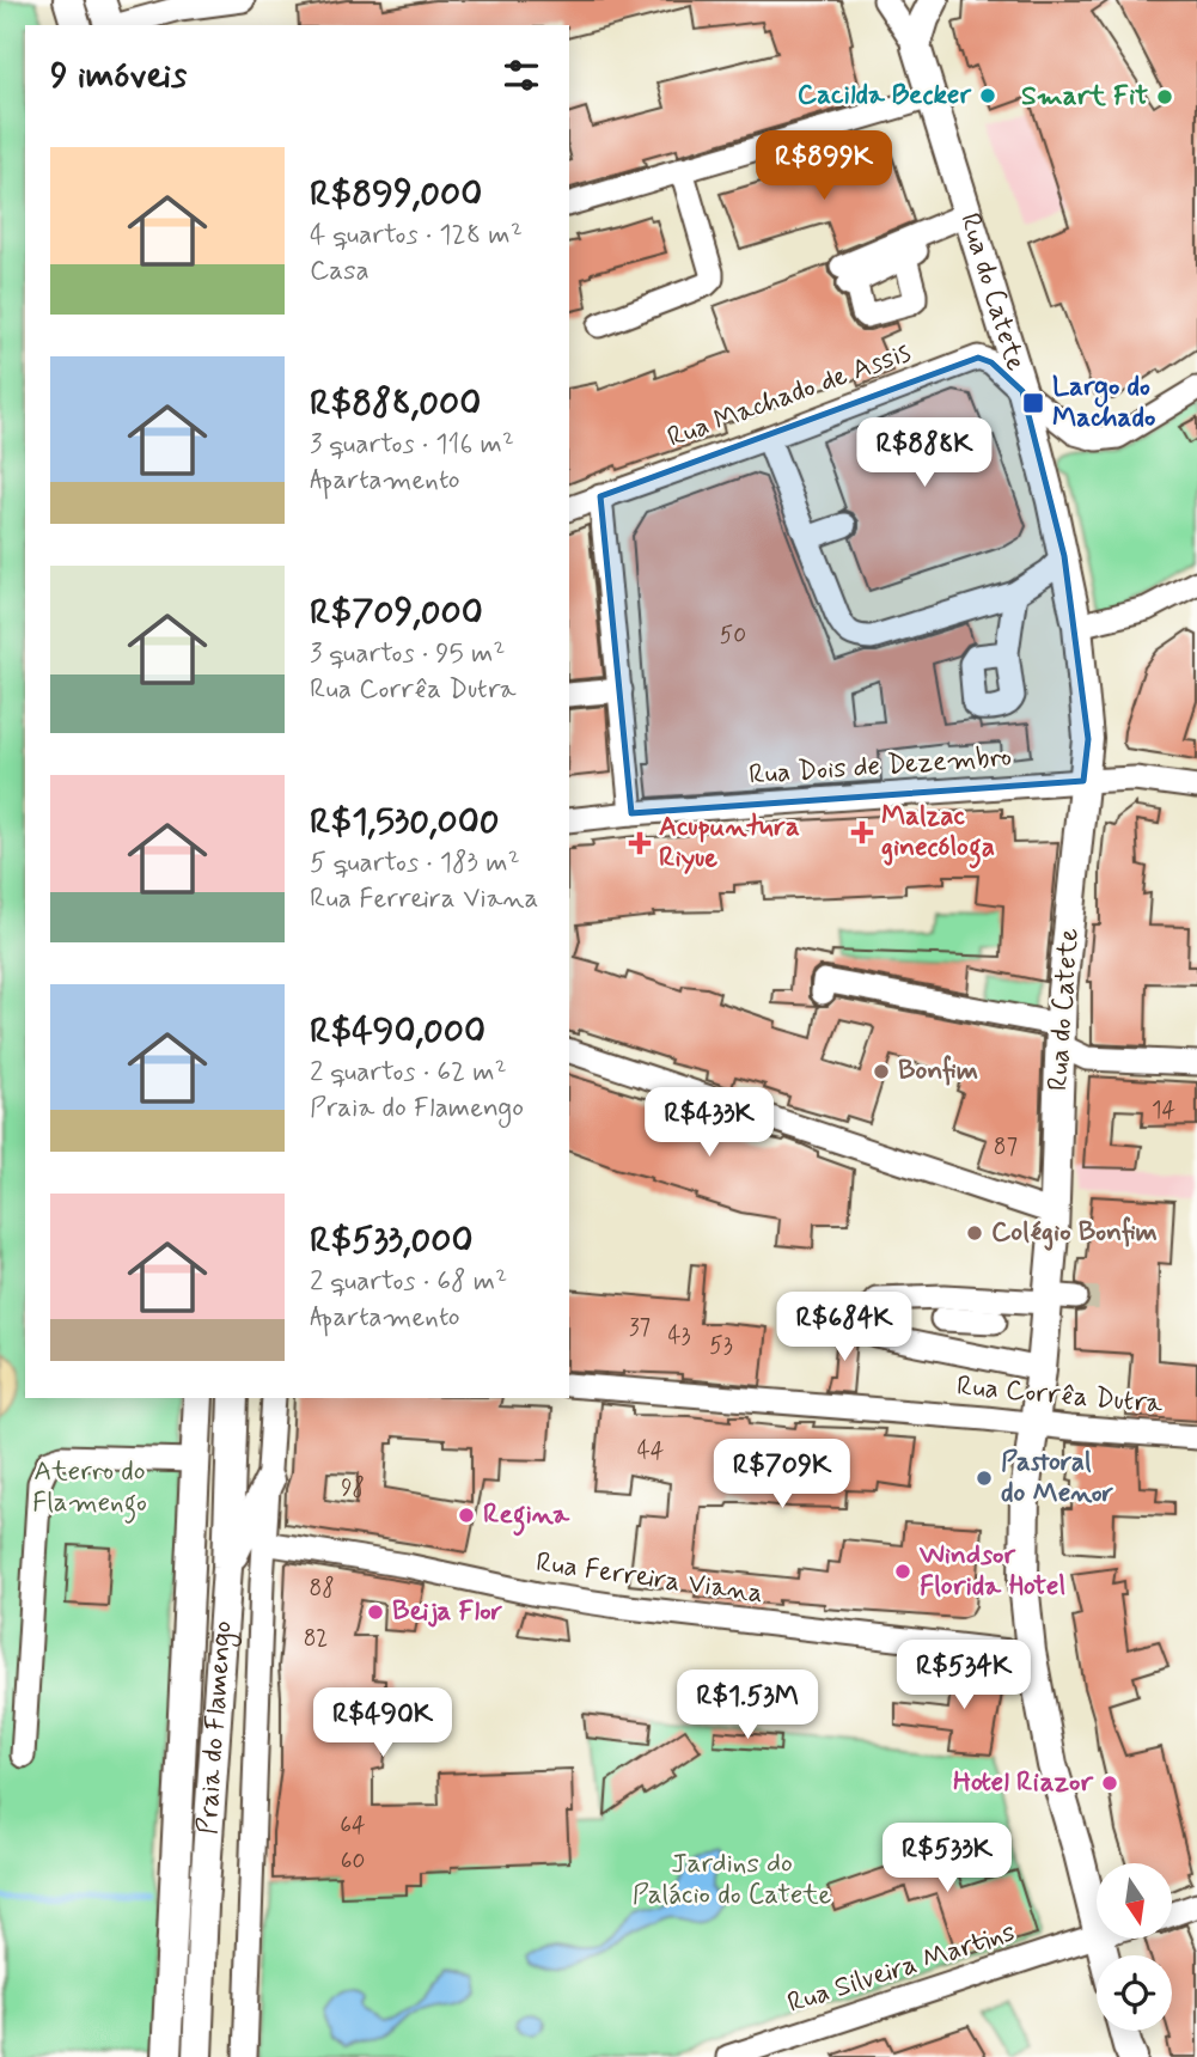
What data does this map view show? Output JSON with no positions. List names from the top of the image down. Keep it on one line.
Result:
{"streets":{"main road":["Rua do Catete","Praia do Flamengo"],"street":["Rua Machado de Assis","Rua Dois de Dezembro","Rua Corrêa Dutra","Rua Ferreira Viana","Rua Silveira Martins"]},"crossings":[["Rua do Catete","Rua Machado de Assis"],["Rua do Catete","Rua Dois de Dezembro"],["Rua do Catete","Rua Corrêa Dutra"],["Rua do Catete","Rua Ferreira Viana"],["Rua Ferreira Viana","Praia do Flamengo"]],"parks":["Aterro do Flamengo","Jardins do Palácio do Catete"],"places":{"other":["Cacilda Becker","Smart Fit","Bonfim","Colégio Bonfim","Pastoral do Menor","Regina","Windsor Florida Hotel","Beija Flor","Hotel Riazor"],"transit":["Largo do Machado"],"health":["Malzac ginecóloga","Acupuntura Riyue"]},"house_numbers":["50","14","87","37","43","53","44","98","88","82","64","60"],"north":"bottom","page":{"heading":"9 imóveis","list":[{"name":"R$899,000","note":"4 quartos · 128 m² · Casa"},{"name":"R$888,000","note":"3 quartos · 116 m² · Apartamento"},{"name":"R$709,000","note":"3 quartos · 95 m² · Rua Corrêa Dutra"},{"name":"R$1,530,000","note":"5 quartos · 183 m² · Rua Ferreira Viana"},{"name":"R$490,000","note":"2 quartos · 62 m² · Praia do Flamengo"},{"name":"R$533,000","note":"2 quartos · 68 m² · Apartamento"}],"price":["R$899K","R$888K","R$433K","R$684K","R$709K","R$534K","R$1.53M","R$490K","R$533K"]}}
